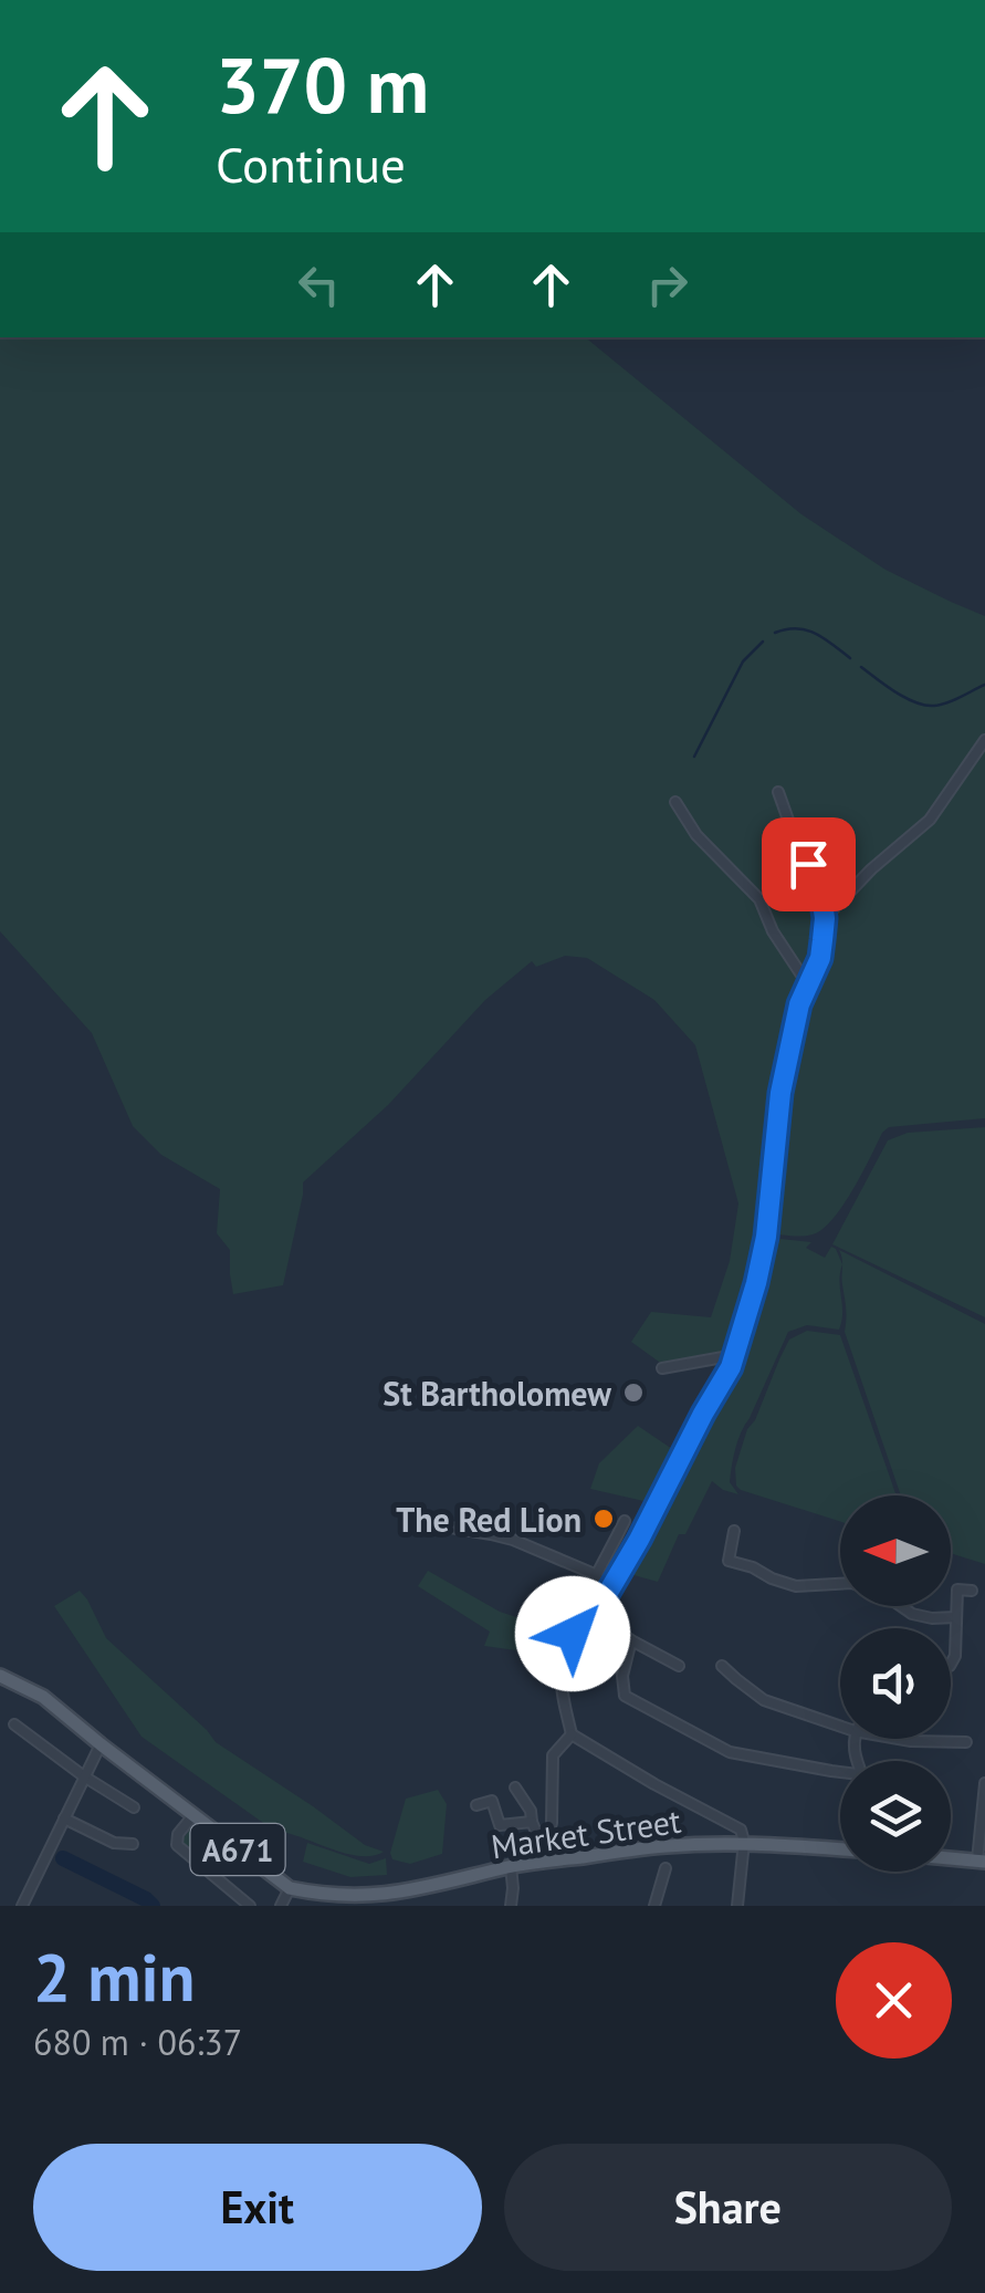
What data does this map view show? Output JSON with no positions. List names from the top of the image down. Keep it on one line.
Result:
{"streets":{"main road":["Market Street","A671"]},"places":["St Bartholomew","The Red Lion"],"north":"left","page":{"turn":["370 m","Continue"],"heading":["2 min","680 m · 06:37"],"buttons":["Exit","Share"]}}
